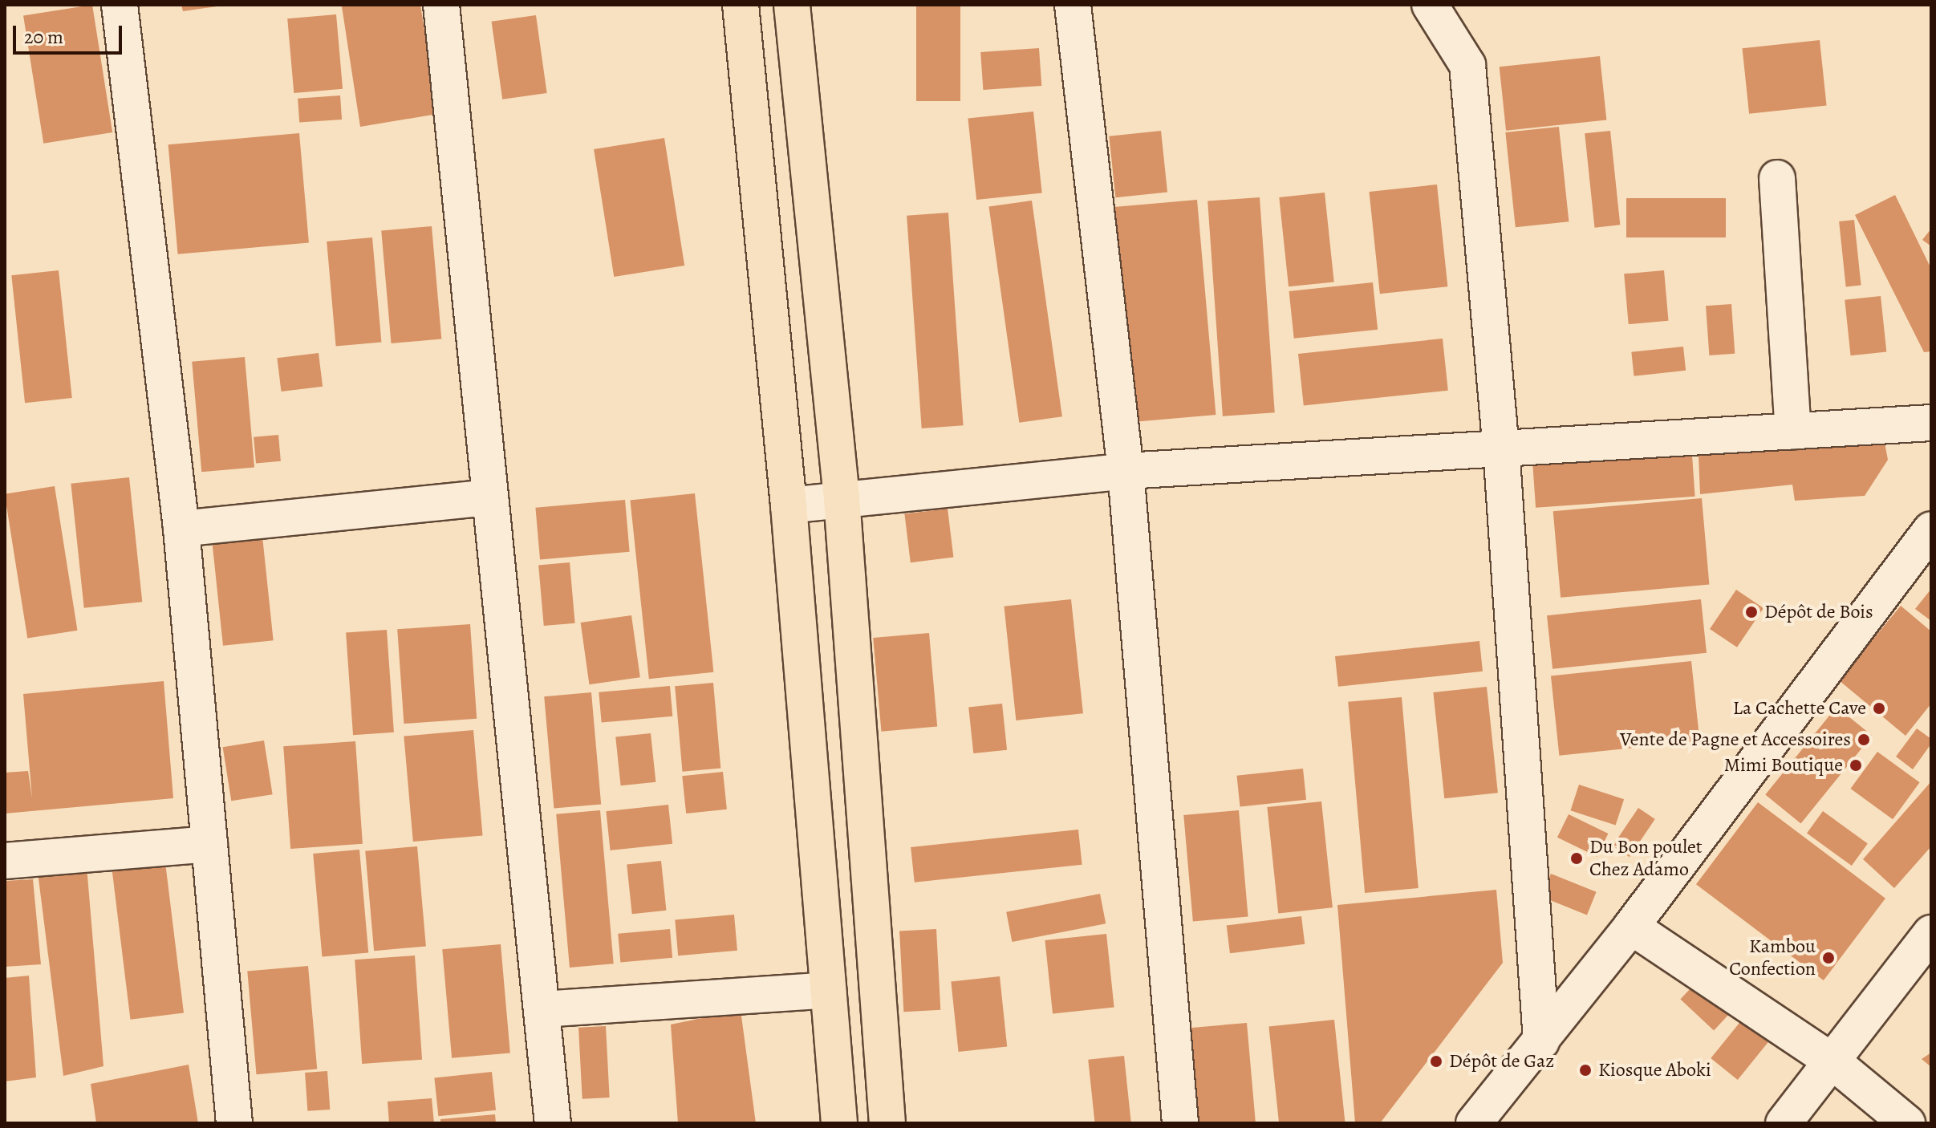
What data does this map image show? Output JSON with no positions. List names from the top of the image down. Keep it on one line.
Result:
{"places":["Dépôt de Bois","La Cachette Cave","Vente de Pagne et Accessoires","Mimi Boutique","Du Bon poulet Chez Adamo","Kambou Confection","Dépôt de Gaz","Kiosque Aboki"],"scale_bar":"20 m"}
